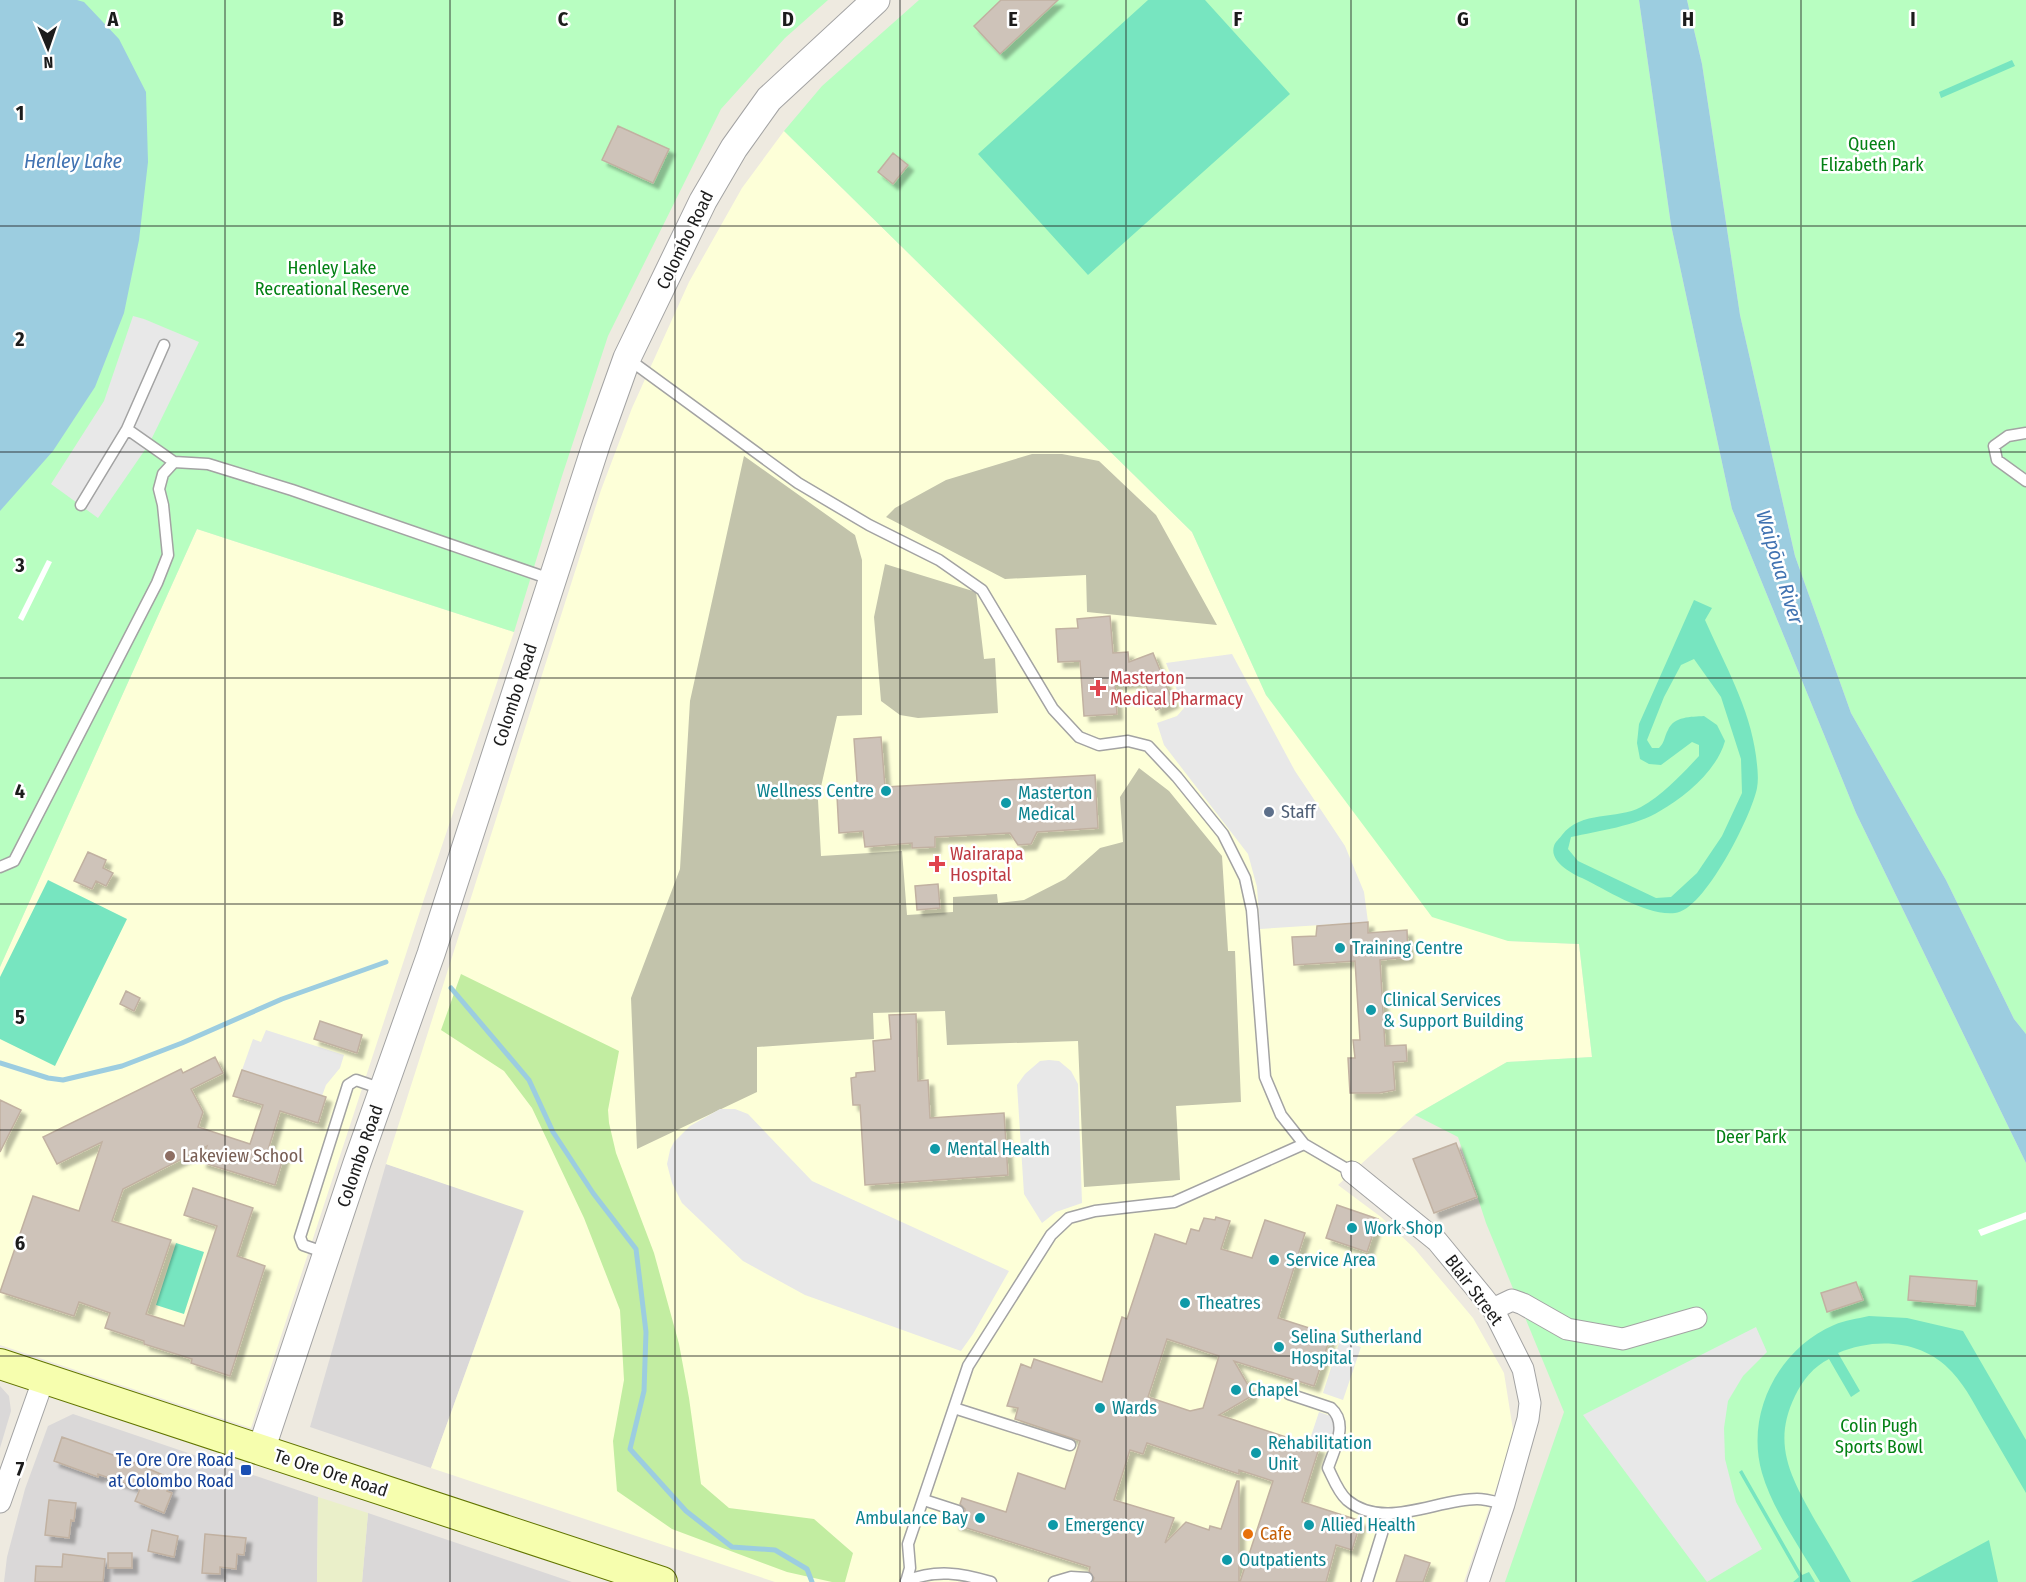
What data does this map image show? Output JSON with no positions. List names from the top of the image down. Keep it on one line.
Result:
{"streets":{"main road":["Te Ore Ore Road"],"street":["Colombo Road","Blair Street"]},"crossings":[["Colombo Road","Te Ore Ore Road"]],"water":["Henley Lake","Waipōua River"],"parks":["Queen Elizabeth Park","Henley Lake Recreational Reserve","Deer Park","Colin Pugh Sports Bowl"],"places":{"health":["Masterton Medical Pharmacy","Wairarapa Hospital"],"other":["Wellness Centre","Masterton Medical","Staff","Training Centre","Clinical Services & Support Building","Mental Health","Lakeview School","Work Shop","Service Area","Theatres","Selina Sutherland Hospital","Chapel","Wards","Rehabilitation Unit","Ambulance Bay","Emergency","Allied Health","Cafe","Outpatients"],"transit":["Te Ore Ore Road at Colombo Road"]},"north":"bottom","grid":{"columns":["A","B","C","D","E","F","G","H","I"],"rows":["1","2","3","4","5","6","7"]}}
